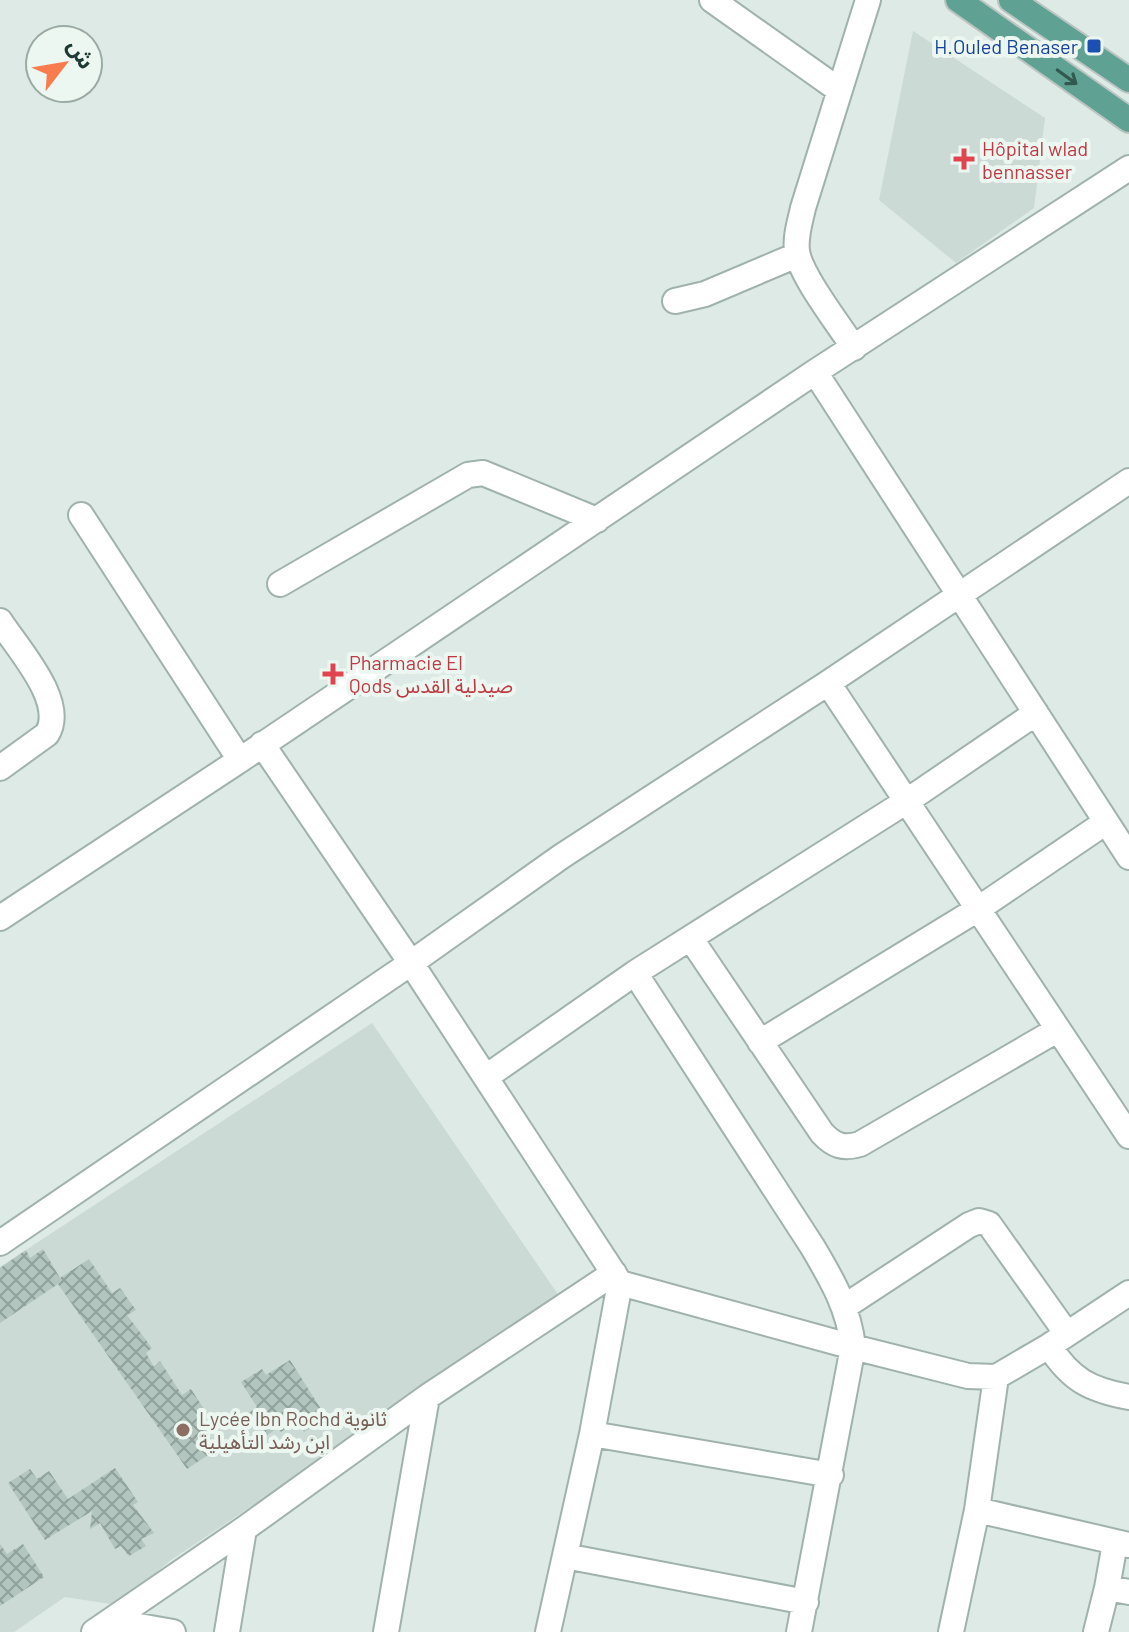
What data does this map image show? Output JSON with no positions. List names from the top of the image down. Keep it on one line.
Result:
{"places":{"transit":["H.Ouled Benaser"],"health":["Hôpital wlad bennasser","Pharmacie El Qods صيدلية القدس"],"other":["Lycée Ibn Rochd ثانوية ابن رشد التأهيلية"]},"north":"top right"}
